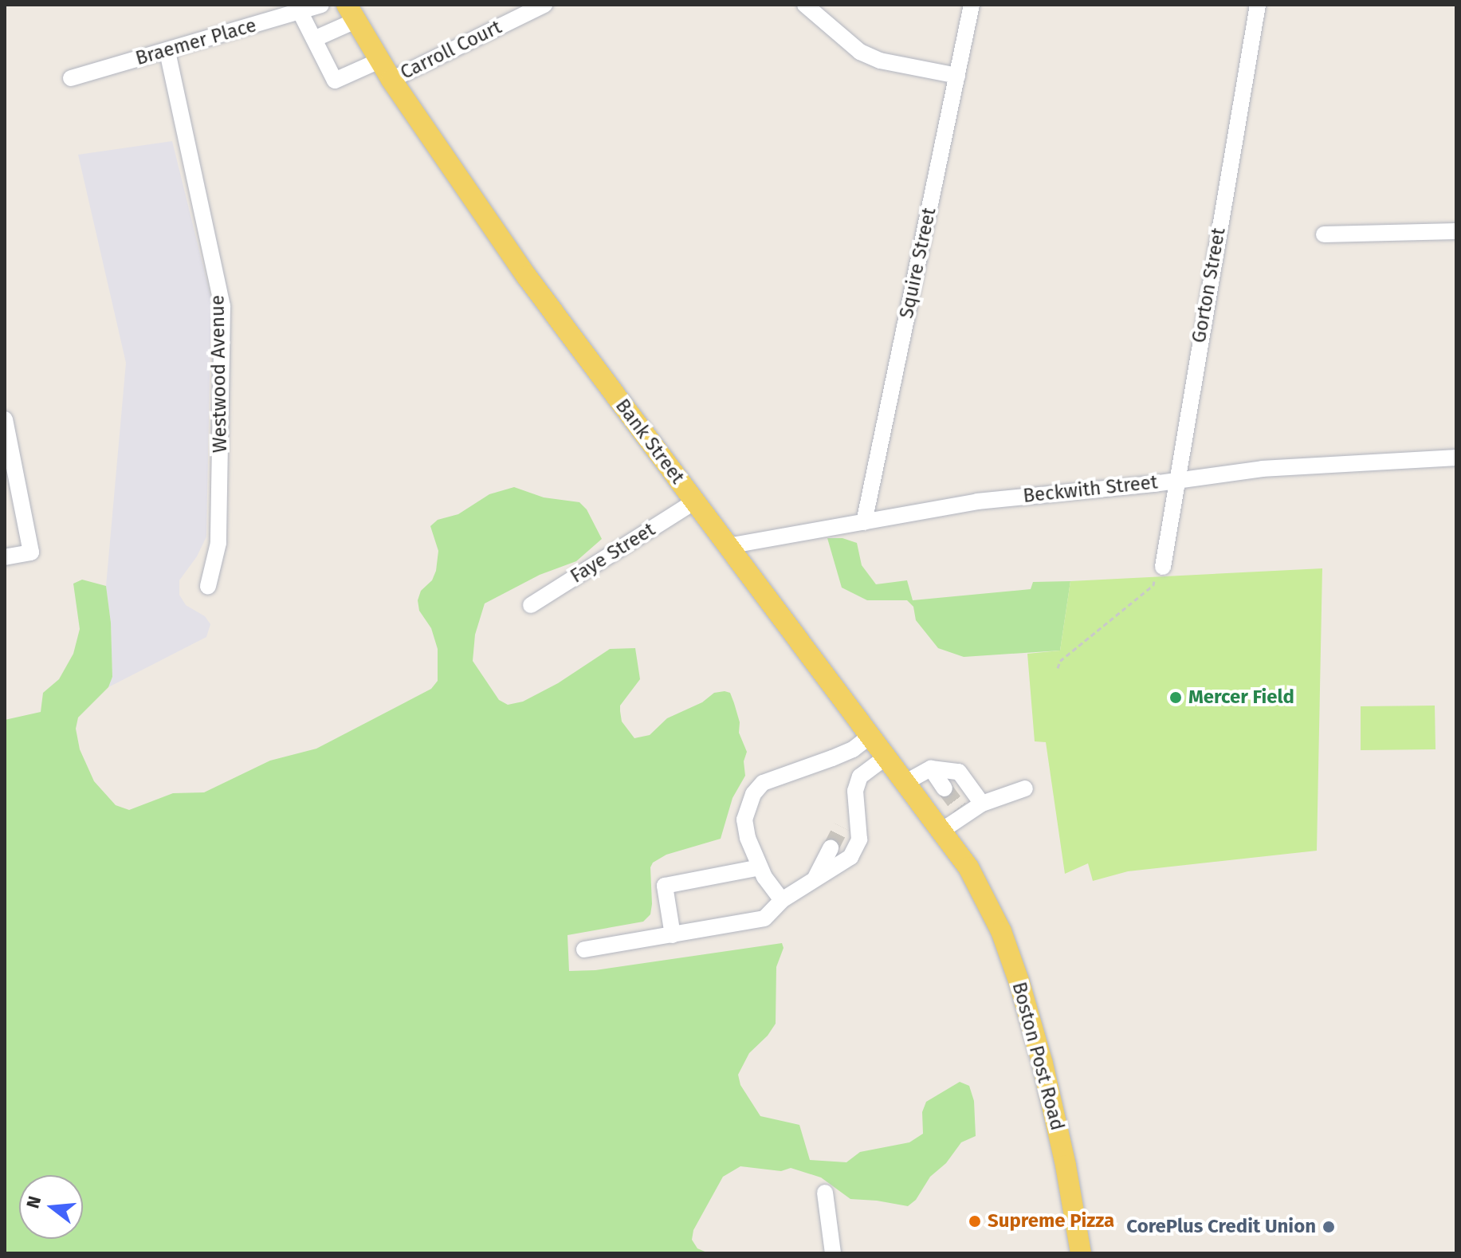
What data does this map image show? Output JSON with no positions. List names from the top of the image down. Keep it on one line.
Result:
{"streets":{"main road":["Bank Street","Boston Post Road"],"street":["Braemer Place","Carroll Court","Squire Street","Gorton Street","Westwood Avenue","Beckwith Street","Faye Street"]},"crossings":[["Braemer Place","Westwood Avenue"],["Carroll Court","Bank Street"],["Squire Street","Beckwith Street"],["Gorton Street","Beckwith Street"],["Bank Street","Beckwith Street"],["Bank Street","Faye Street"],["Bank Street","Boston Post Road"]],"places":["Mercer Field","Supreme Pizza","CorePlus Credit Union"],"north":"left"}
